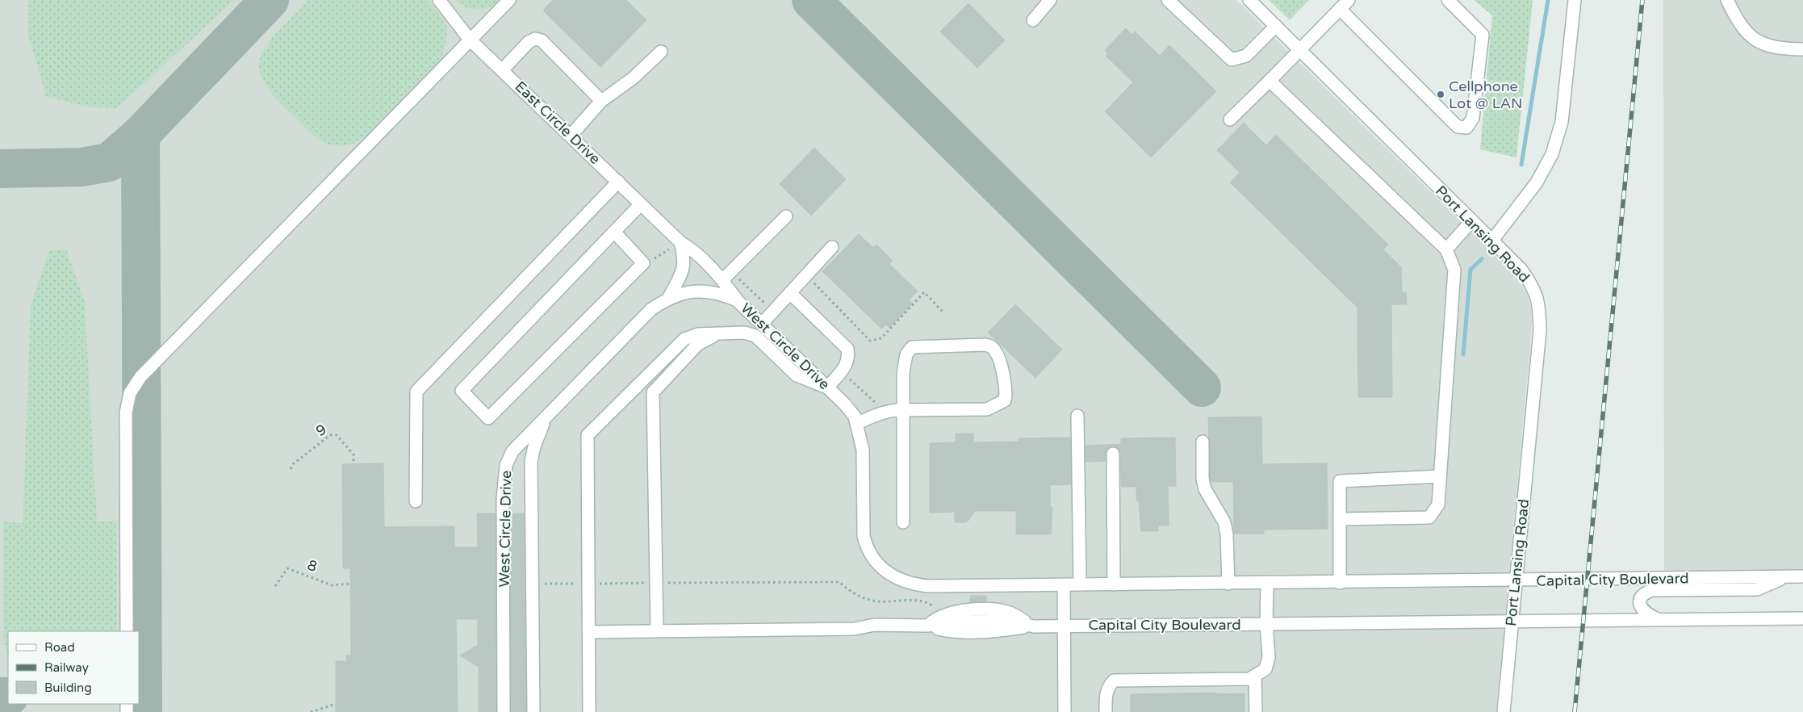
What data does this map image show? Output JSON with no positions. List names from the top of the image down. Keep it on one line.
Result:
{"streets":{"street":["East Circle Drive","Port Lansing Road","West Circle Drive","Capital City Boulevard"],"path":["9","8"]},"crossings":[["East Circle Drive","West Circle Drive"],["Port Lansing Road","Capital City Boulevard"],["West Circle Drive","Capital City Boulevard"]],"places":["Cellphone Lot @ LAN"],"legend":["Road","Railway","Building"]}
